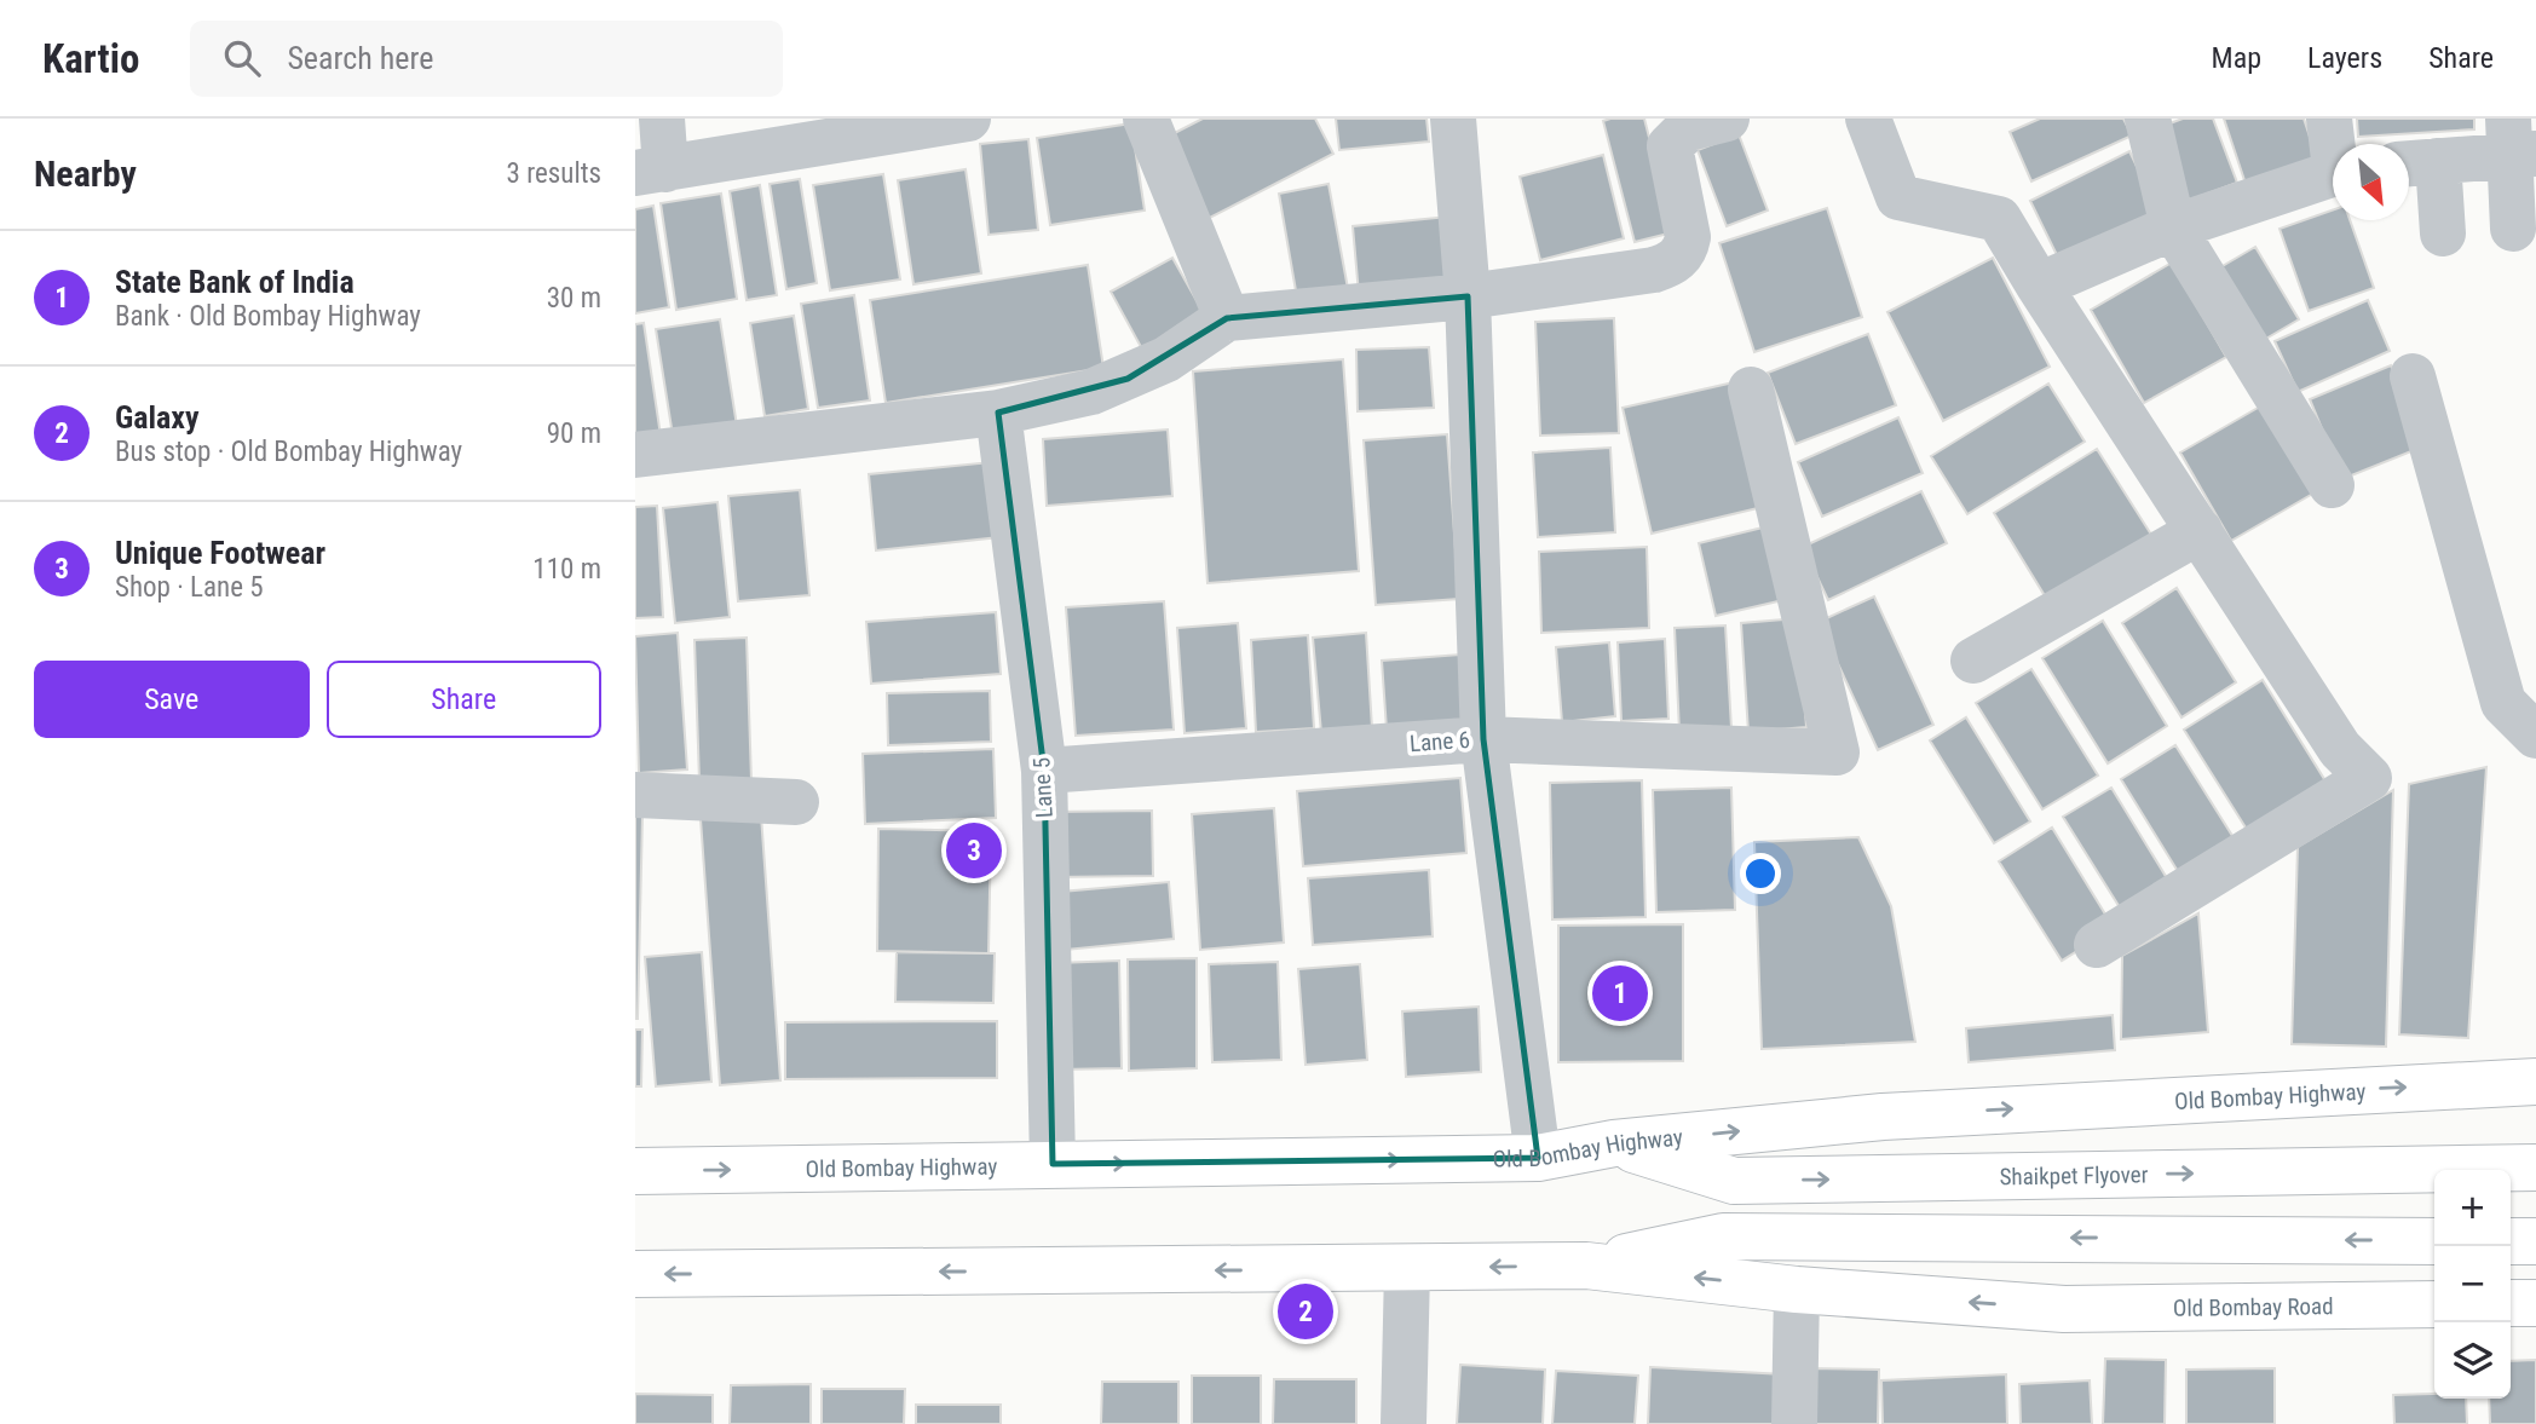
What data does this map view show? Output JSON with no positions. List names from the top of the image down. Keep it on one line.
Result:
{"streets":{"main road":["Old Bombay Highway","Shaikpet Flyover","Old Bombay Road"],"street":["Lane 6","Lane 5"]},"crossings":[["Lane 6","Lane 5"],["Lane 5","Old Bombay Highway"],["Old Bombay Highway","Shaikpet Flyover"]],"north":"bottom right","page":{"header":"Kartio","search":"Search here","nav":["Map","Layers","Share"],"heading":["Nearby","3 results"],"list":[{"mark":"1","name":"State Bank of India","note":"Bank · Old Bombay Highway","value":"30 m"},{"mark":"2","name":"Galaxy","note":"Bus stop · Old Bombay Highway","value":"90 m"},{"mark":"3","name":"Unique Footwear","note":"Shop · Lane 5","value":"110 m"}],"buttons":["Save","Share"],"pins":["3","1","2"],"map_buttons":["+","−"]}}
